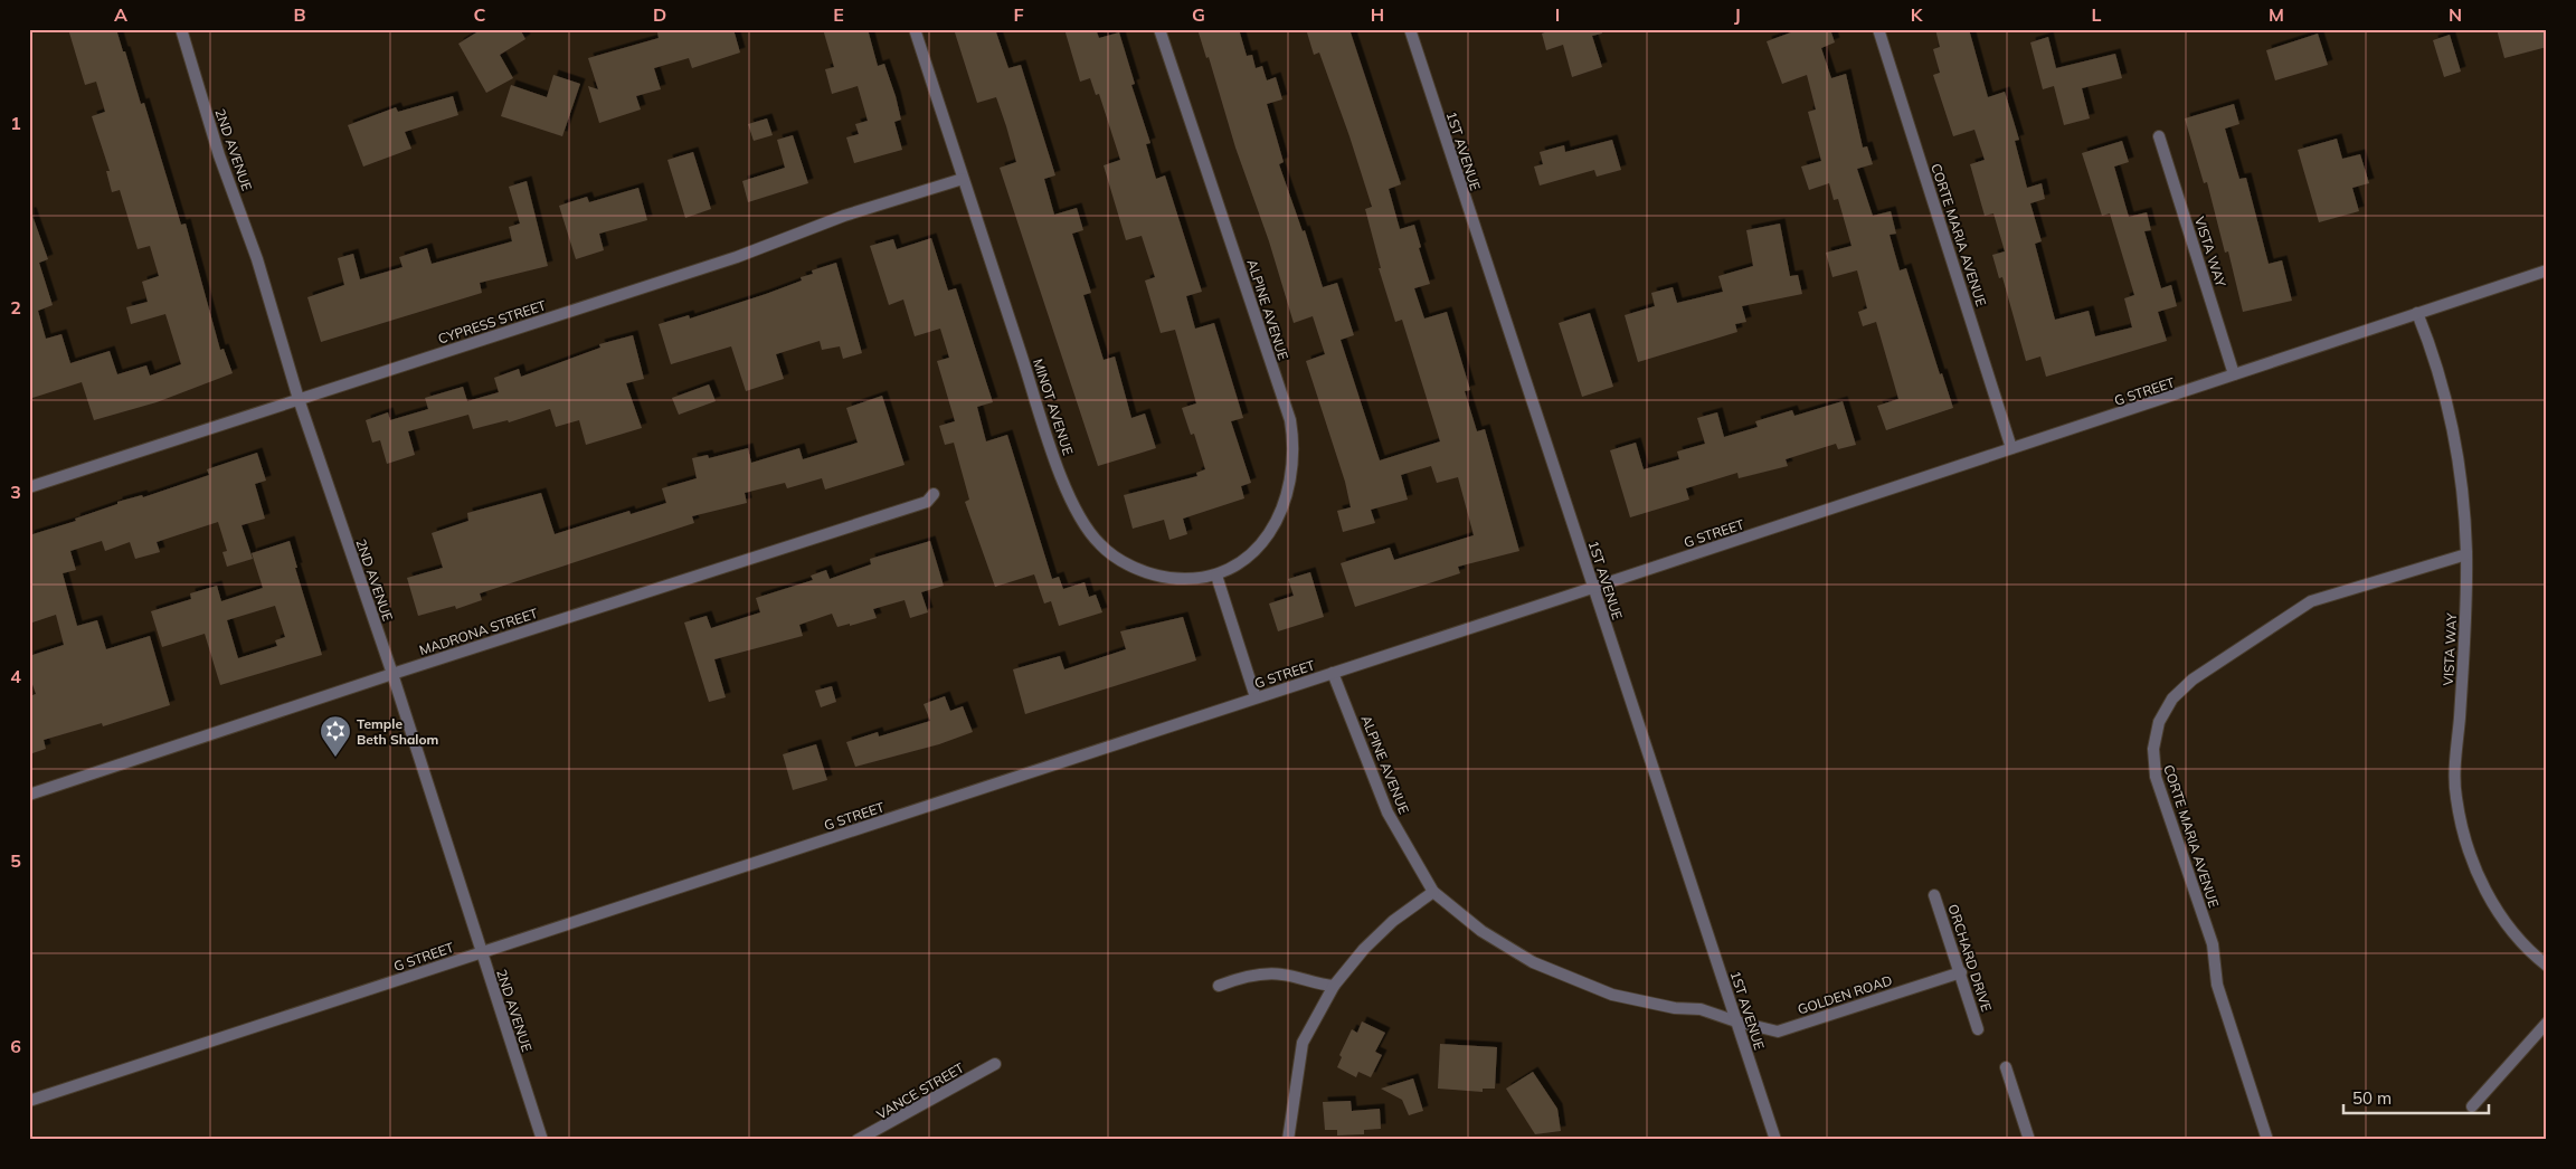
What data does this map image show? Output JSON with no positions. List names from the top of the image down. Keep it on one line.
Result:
{"streets":{"street":["2ND AVENUE","1ST AVENUE","CORTE MARIA AVENUE","VISTA WAY","ALPINE AVENUE","CYPRESS STREET","G STREET","MINOT AVENUE","MADRONA STREET","ORCHARD DRIVE","GOLDEN ROAD","VANCE STREET"]},"crossings":[["2ND AVENUE","CYPRESS STREET"],["2ND AVENUE","G STREET"],["2ND AVENUE","MADRONA STREET"],["1ST AVENUE","ALPINE AVENUE"],["1ST AVENUE","G STREET"],["1ST AVENUE","GOLDEN ROAD"],["CORTE MARIA AVENUE","VISTA WAY"],["CORTE MARIA AVENUE","G STREET"],["VISTA WAY","G STREET"],["ALPINE AVENUE","G STREET"],["ALPINE AVENUE","MINOT AVENUE"],["ALPINE AVENUE","GOLDEN ROAD"],["CYPRESS STREET","MINOT AVENUE"],["ORCHARD DRIVE","GOLDEN ROAD"]],"places":{"synagogue":["Temple Beth Shalom"]},"scale_bar":"50 m","grid":{"columns":["A","B","C","D","E","F","G","H","I","J","K","L","M","N"],"rows":["1","2","3","4","5","6"]}}
